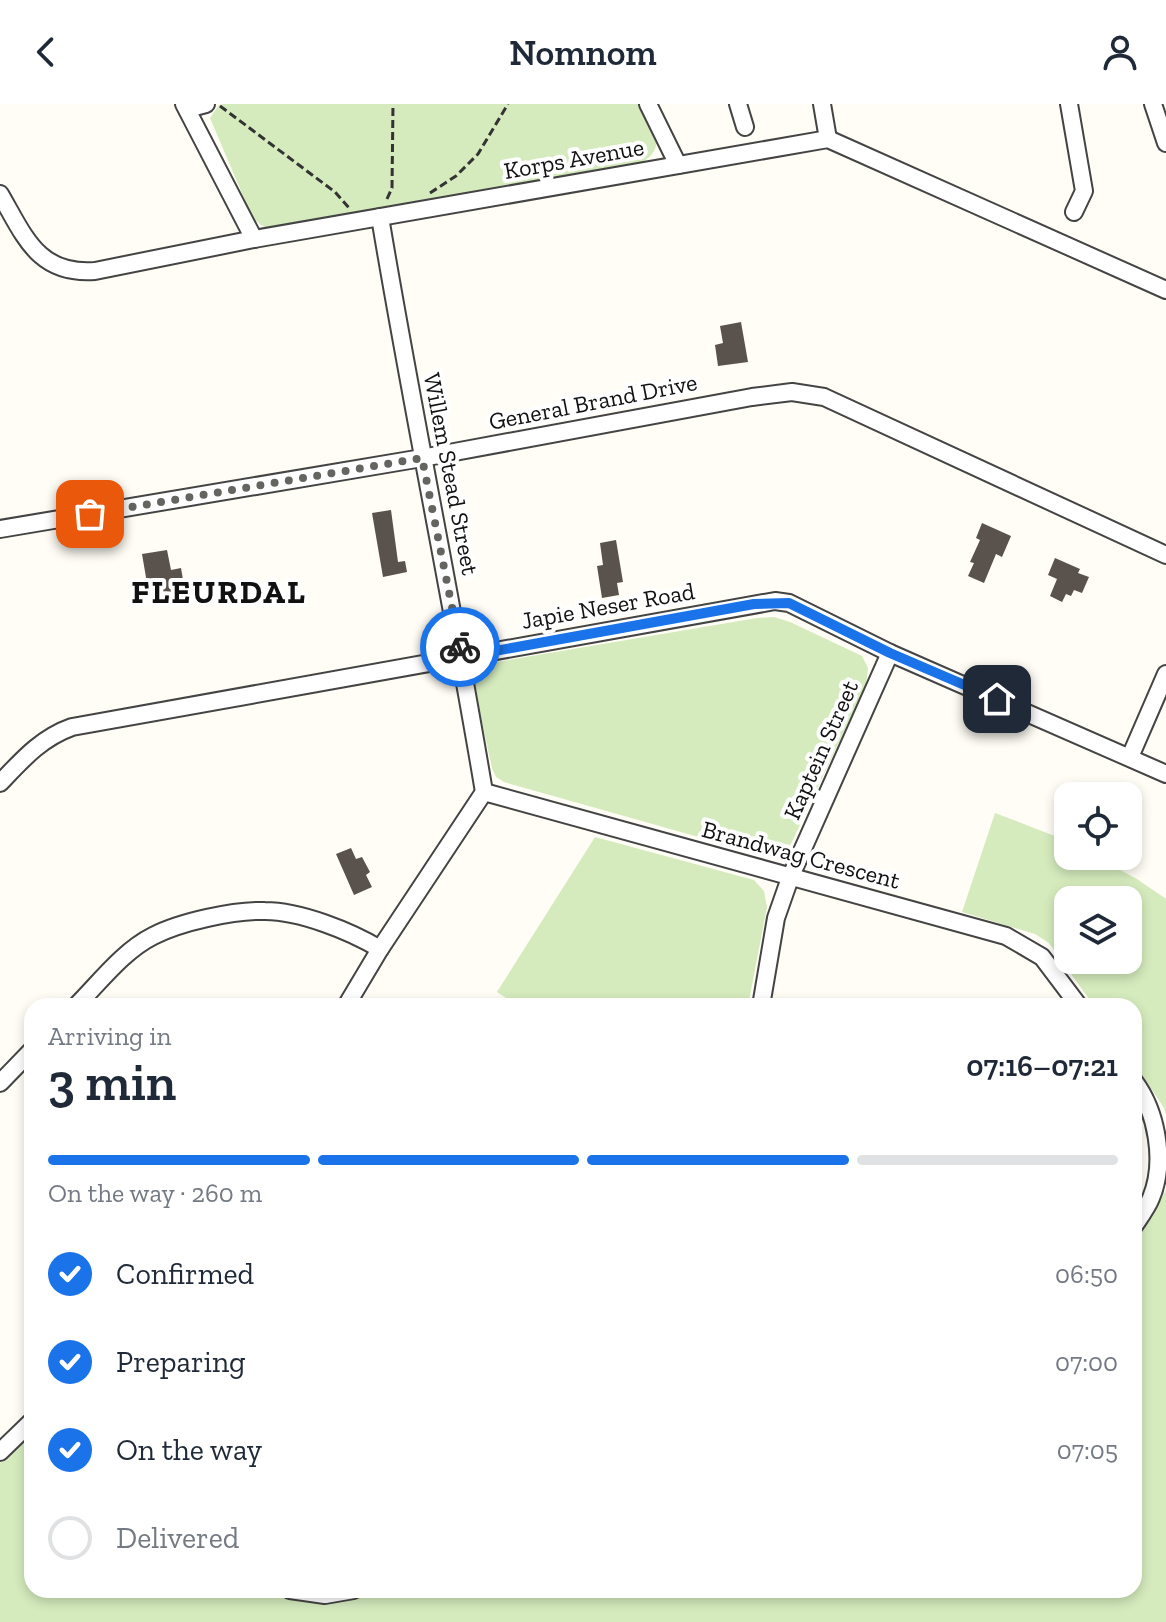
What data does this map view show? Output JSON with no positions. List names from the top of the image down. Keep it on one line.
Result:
{"streets":{"street":["Korps Avenue","General Brand Drive","Willem Stead Street","Japie Neser Road","Kaptein Street","Brandwag Crescent"]},"crossings":[["Korps Avenue","Willem Stead Street"],["General Brand Drive","Willem Stead Street"],["Willem Stead Street","Japie Neser Road"],["Willem Stead Street","Brandwag Crescent"],["Japie Neser Road","Kaptein Street"],["Kaptein Street","Brandwag Crescent"]],"districts":["FLEURDAL"],"page":{"header":"Nomnom","heading":["3 min","Arriving in","07:16–07:21"],"bar":"On the way · 260 m","list":[["Confirmed","06:50"],["Preparing","07:00"],["On the way","07:05"],"Delivered"]}}
